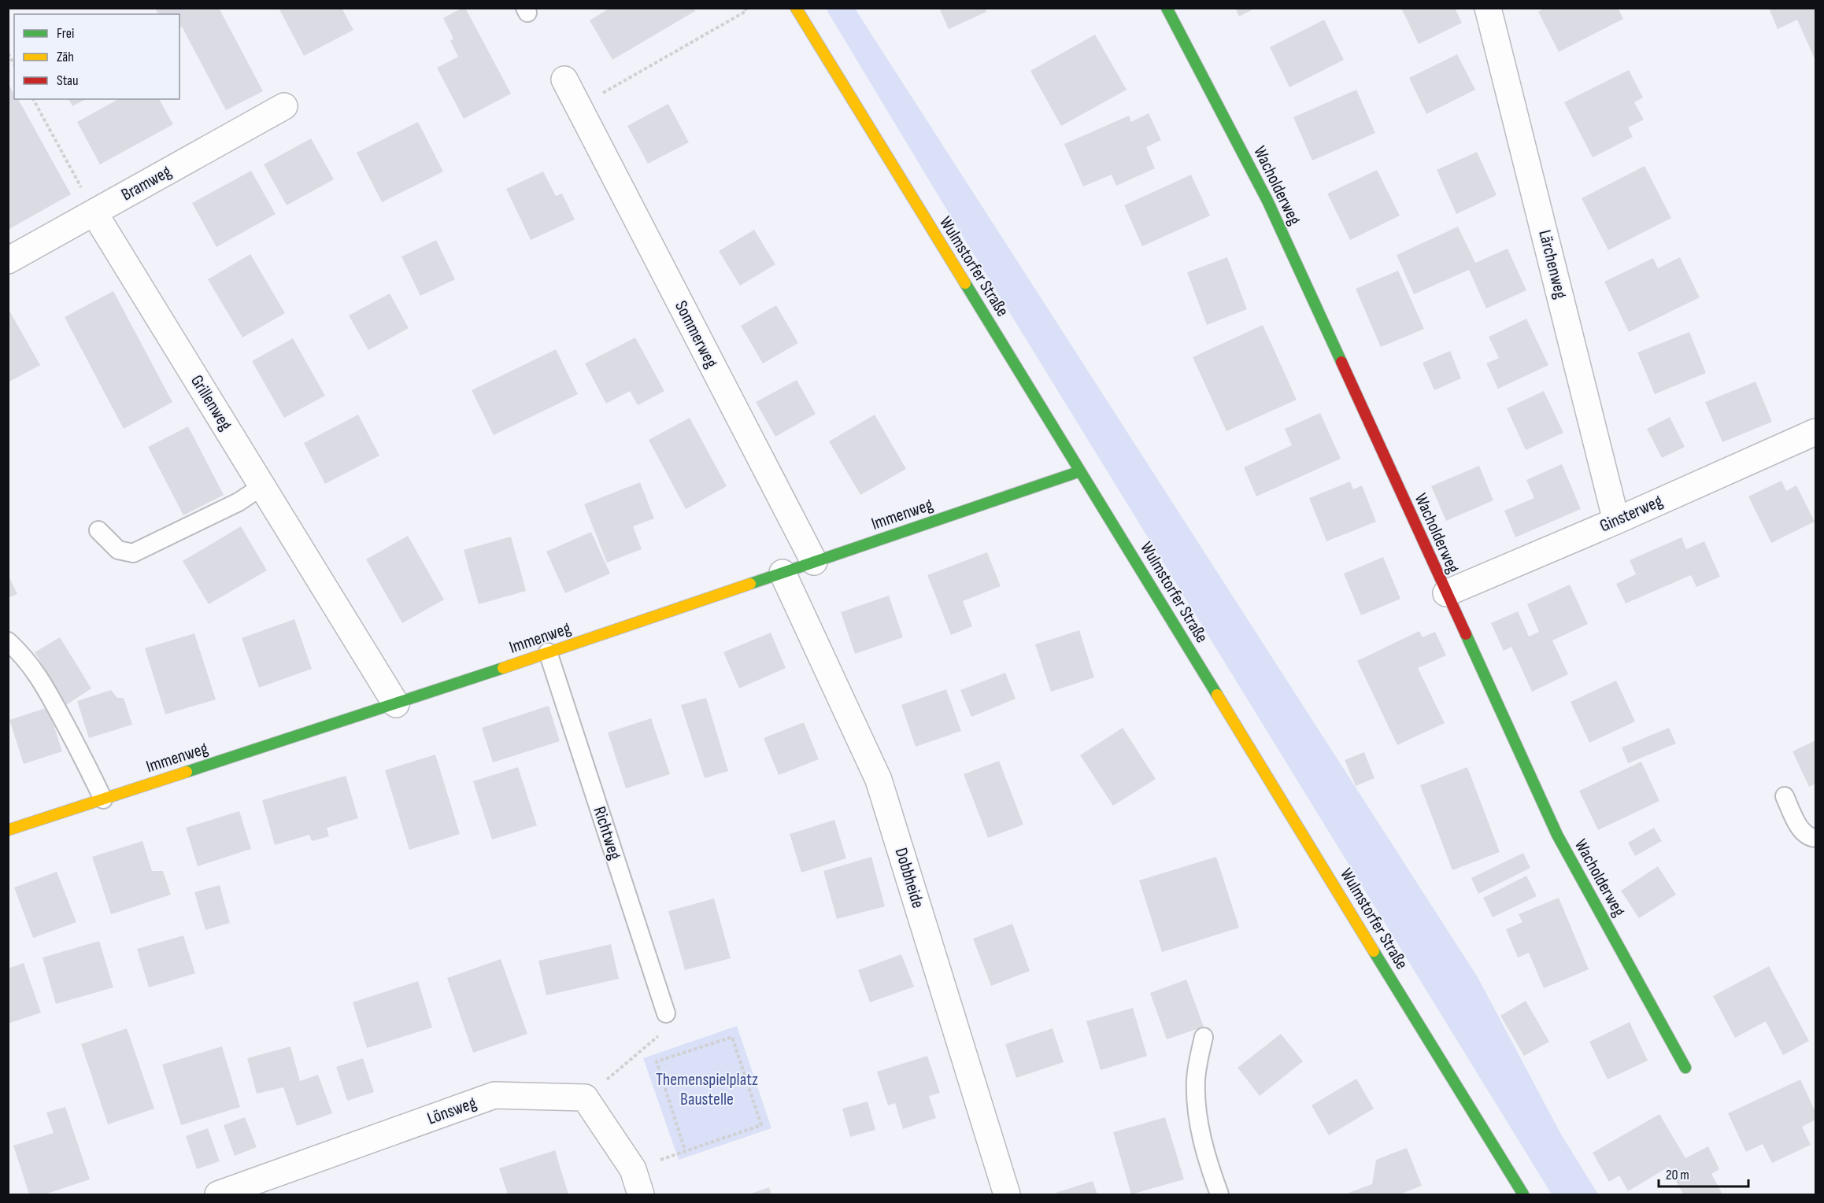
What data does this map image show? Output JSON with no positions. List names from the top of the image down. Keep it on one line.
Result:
{"streets":{"street":["Bramweg","Wacholderweg","Lärchenweg","Wulmstorfer Straße","Sommerweg","Grillenweg","Ginsterweg","Immenweg","Dobbheide","Lönsweg"],"lane":["Richtweg"]},"crossings":[["Bramweg","Grillenweg"],["Wacholderweg","Ginsterweg"],["Lärchenweg","Ginsterweg"],["Wulmstorfer Straße","Immenweg"],["Sommerweg","Immenweg"],["Grillenweg","Immenweg"],["Immenweg","Richtweg"],["Immenweg","Dobbheide"]],"parks":["Themenspielplatz Baustelle"],"legend":["Frei","Zäh","Stau"],"scale_bar":"20 m"}
